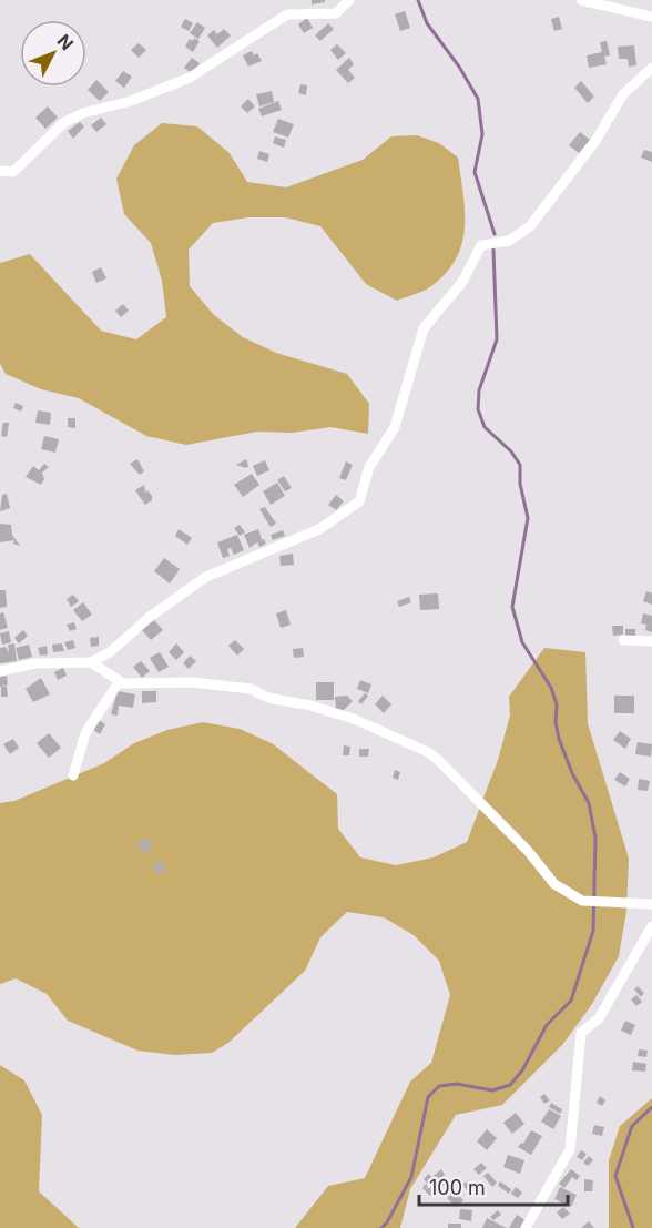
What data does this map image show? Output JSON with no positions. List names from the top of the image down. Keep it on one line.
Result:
{"scale_bar":"100 m","north":"top right"}
